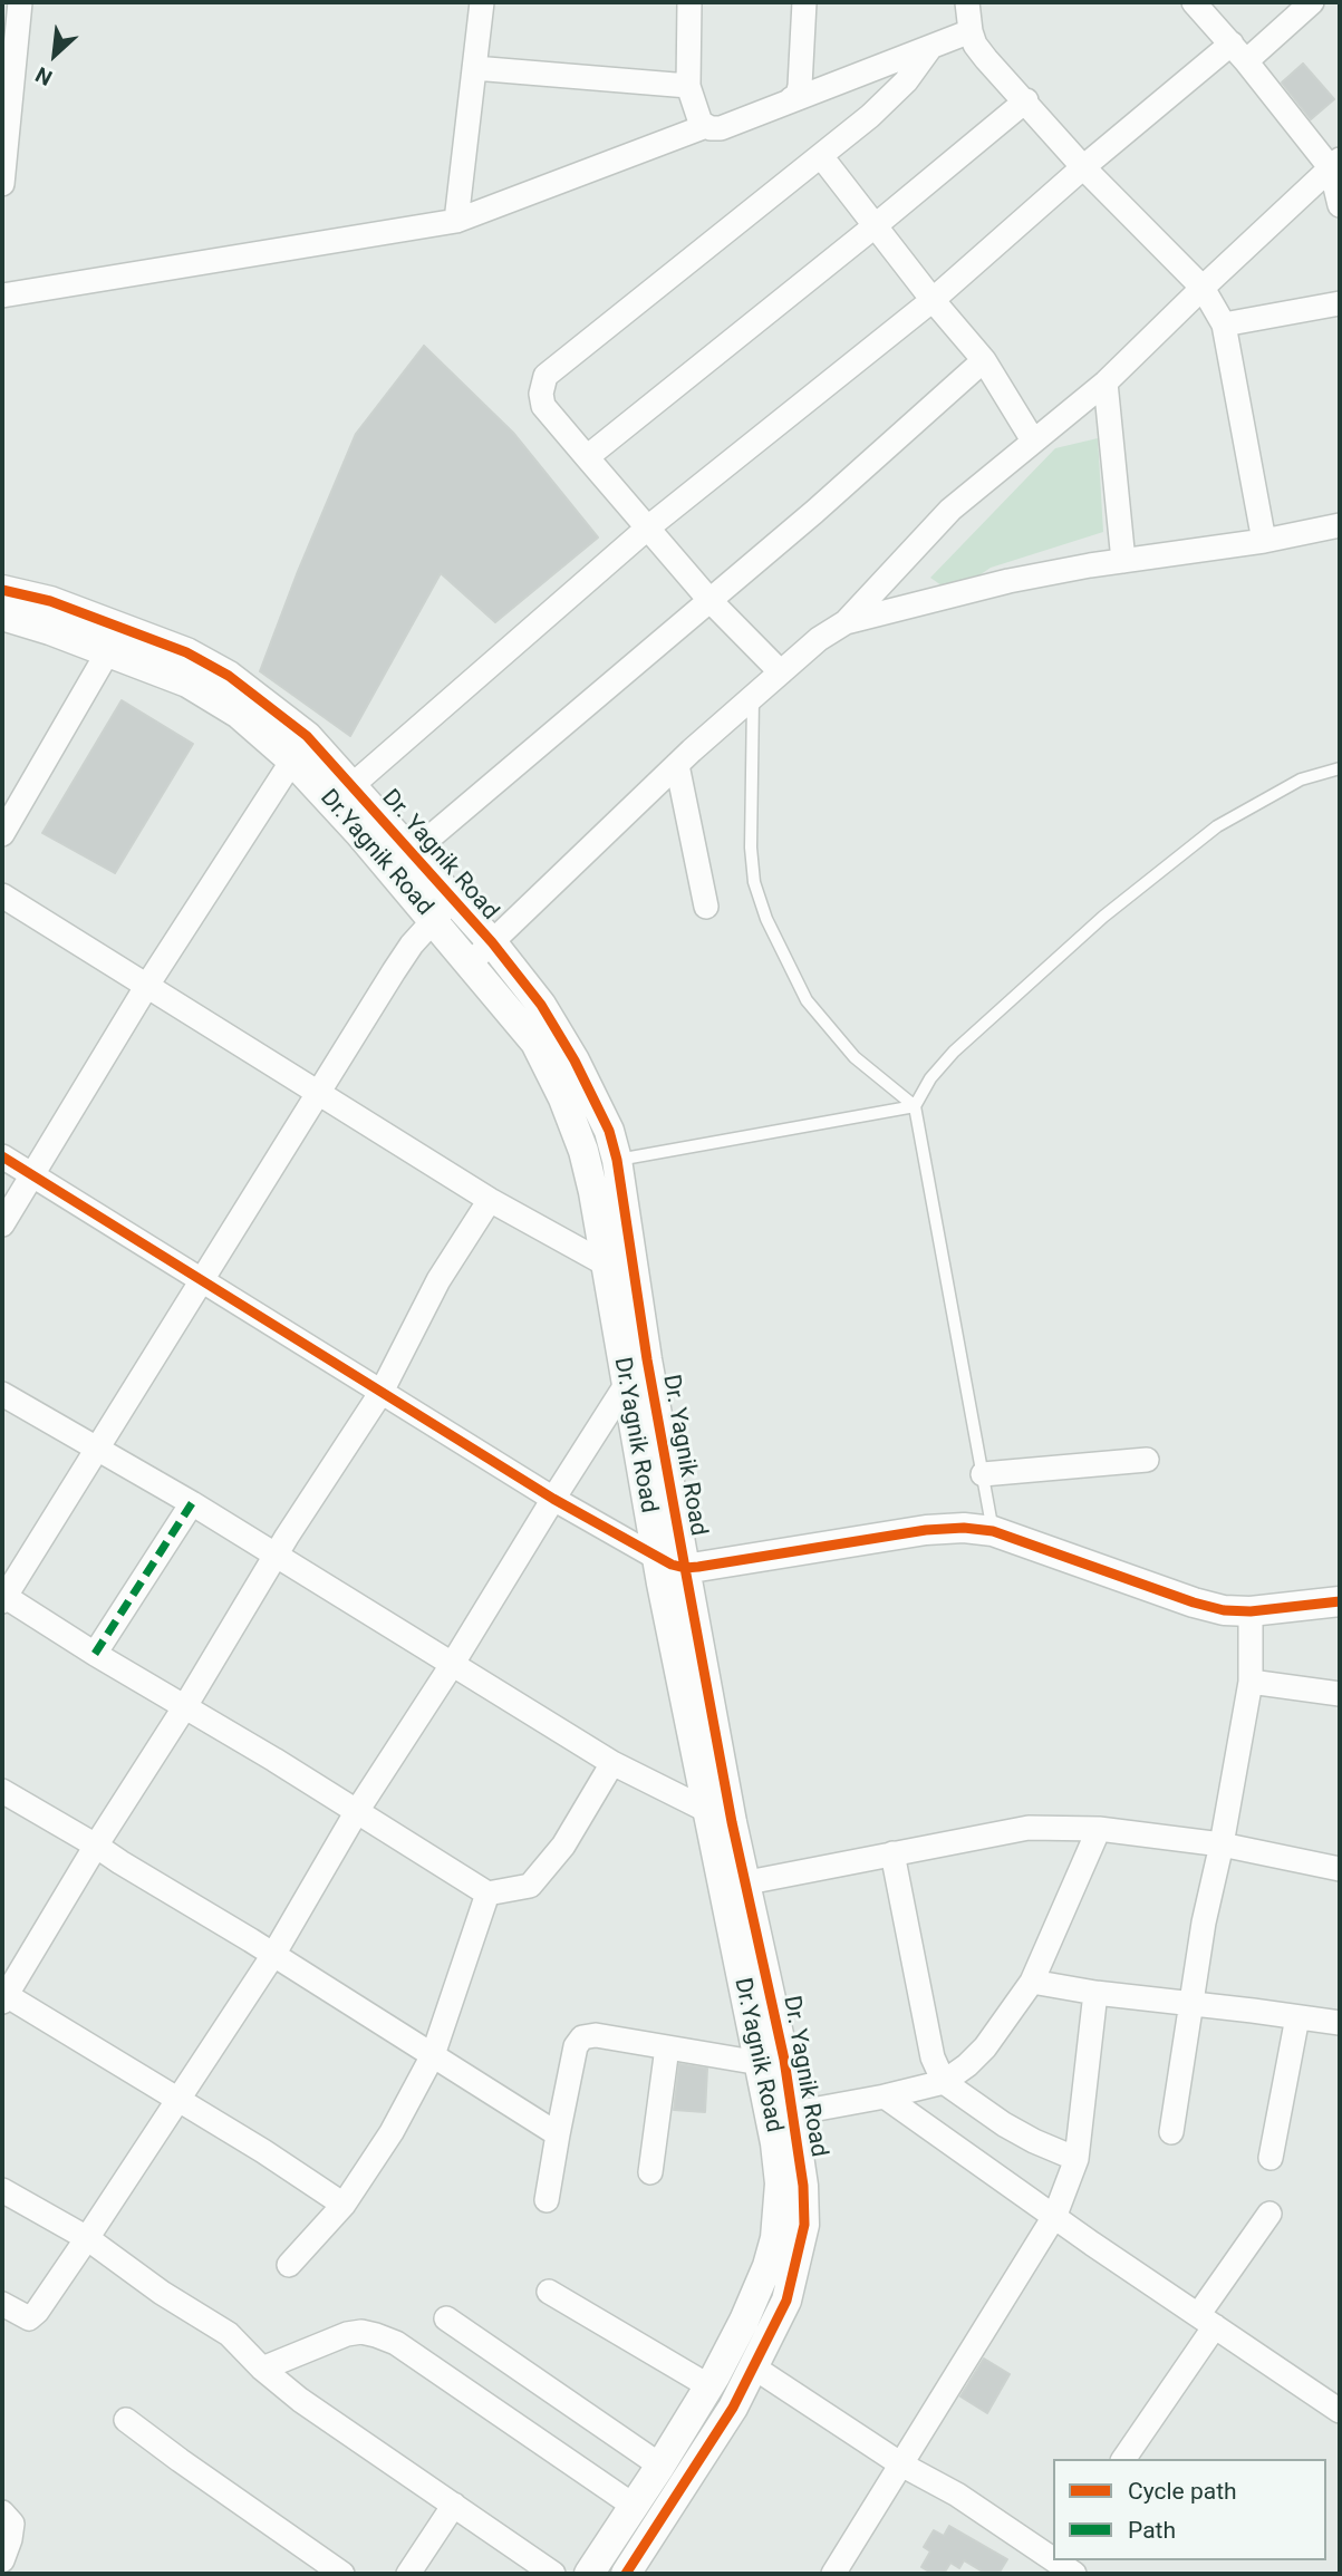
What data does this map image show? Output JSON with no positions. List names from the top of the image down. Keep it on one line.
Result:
{"streets":{"street":["Dr.Yagnik Road","Dr. Yagnik Road"]},"crossings":[["Dr.Yagnik Road","Dr. Yagnik Road"]],"legend":["Cycle path","Path"],"north":"bottom left"}
